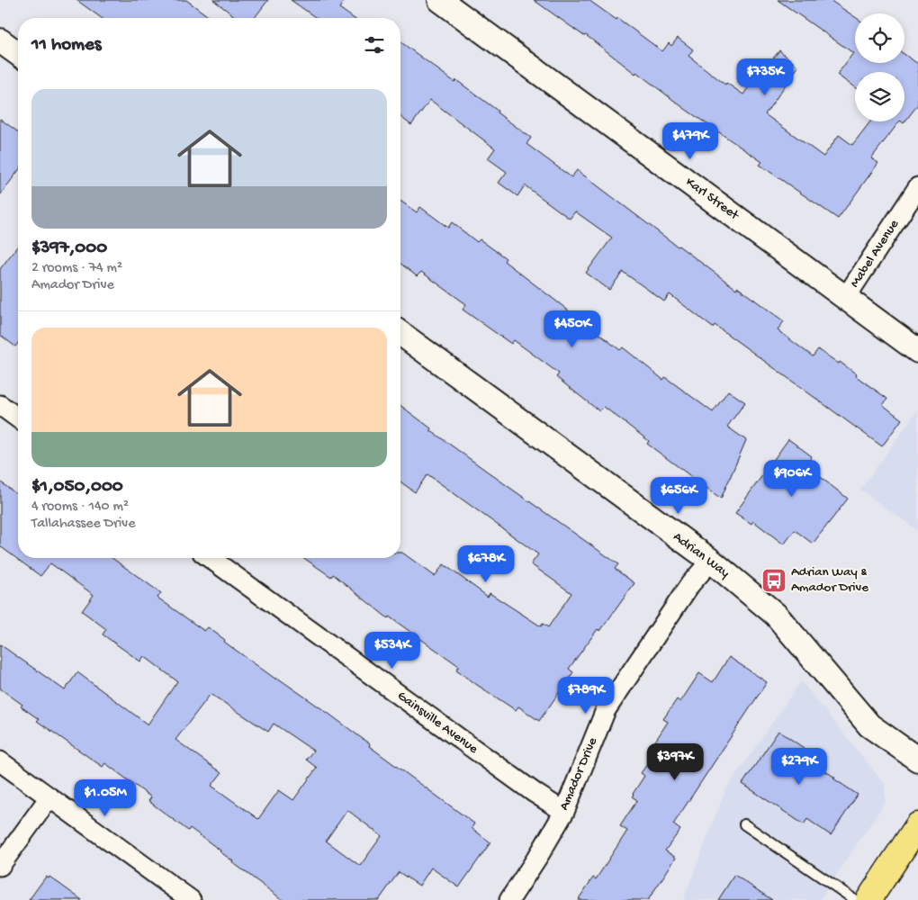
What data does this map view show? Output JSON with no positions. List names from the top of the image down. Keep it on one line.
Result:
{"streets":{"street":["Karl Street","Mabel Avenue","Adrian Way","Gainsville Avenue","Amador Drive"]},"crossings":[["Karl Street","Mabel Avenue"],["Adrian Way","Amador Drive"],["Gainsville Avenue","Amador Drive"]],"places":{"bus stop":["Adrian Way & Amador Drive"]},"page":{"heading":"11 homes","price":["$735K","$479K","$450K","$906K","$656K","$678K","$534K","$789K","$397K","$279K","$1.05M"],"list":[{"name":"$397,000","note":"2 rooms · 74 m² · Amador Drive"},{"name":"$1,050,000","note":"4 rooms · 140 m² · Tallahassee Drive"}]}}
